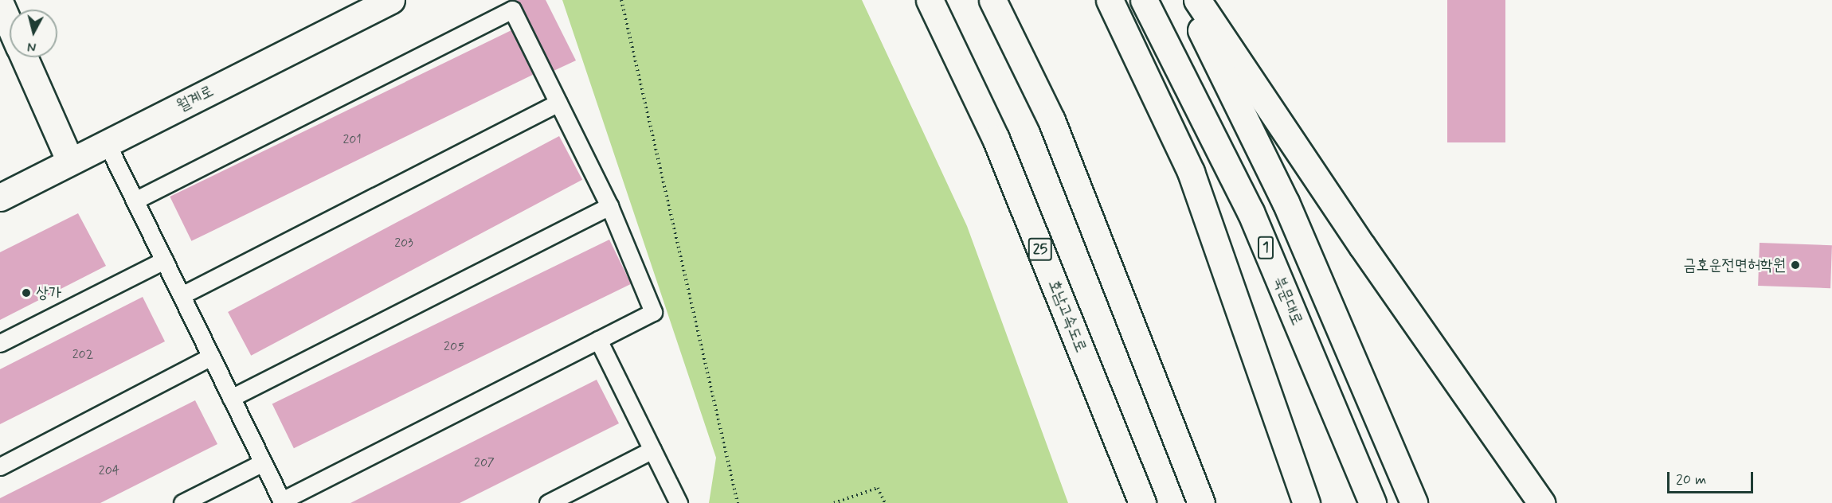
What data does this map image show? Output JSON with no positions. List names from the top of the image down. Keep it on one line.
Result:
{"streets":{"main road":["월계로","1","25","북문대로","호남고속도로"]},"places":["금호운전면허학원","상가"],"house_numbers":["201","203","205","202","207","204"],"scale_bar":"20 m","north":"bottom"}
